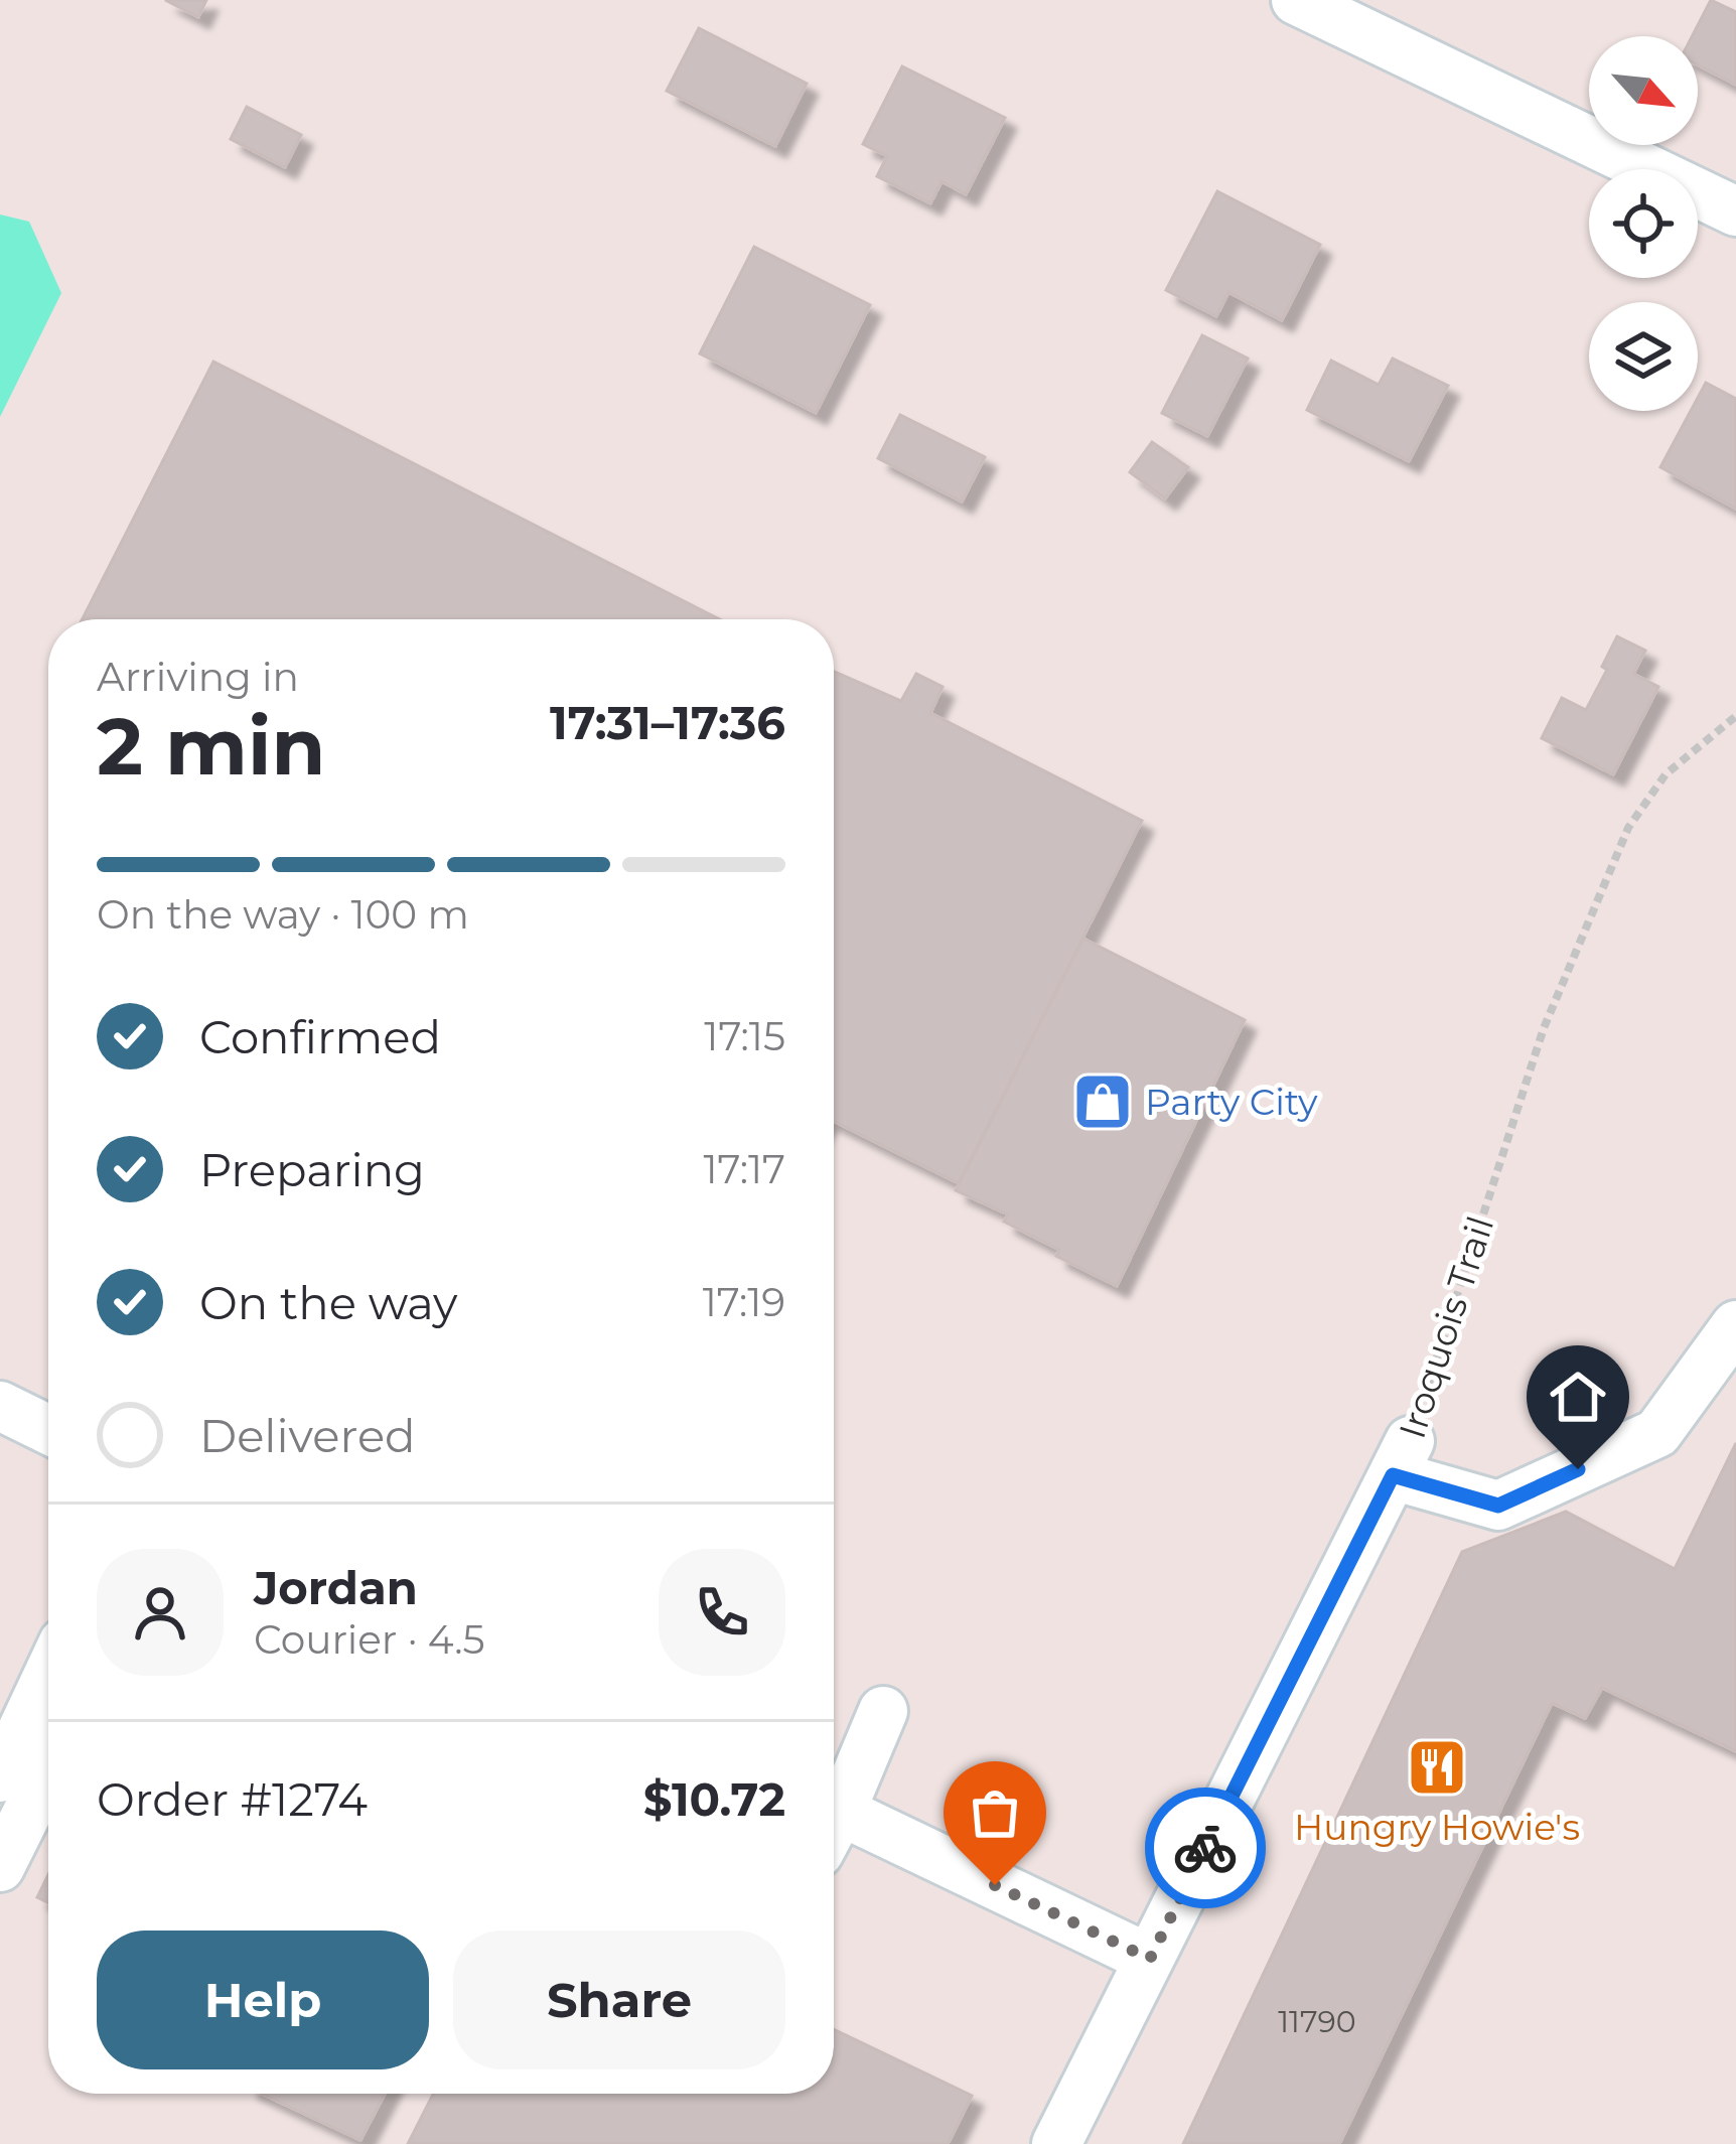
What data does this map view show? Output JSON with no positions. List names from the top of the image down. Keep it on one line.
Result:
{"streets":{"street":["Iroquois Trail"]},"places":{"shop":["Party City"],"restaurant":["Hungry Howie's"]},"house_numbers":["11790"],"north":"bottom right","page":{"heading":["2 min","Arriving in","17:31–17:36"],"panel":["Jordan","Courier · 4.5","Order #1274","$10.72"],"bar":"On the way · 100 m","list":[["Confirmed","17:15"],["Preparing","17:17"],["On the way","17:19"],"Delivered"],"buttons":["Help","Share"]}}
